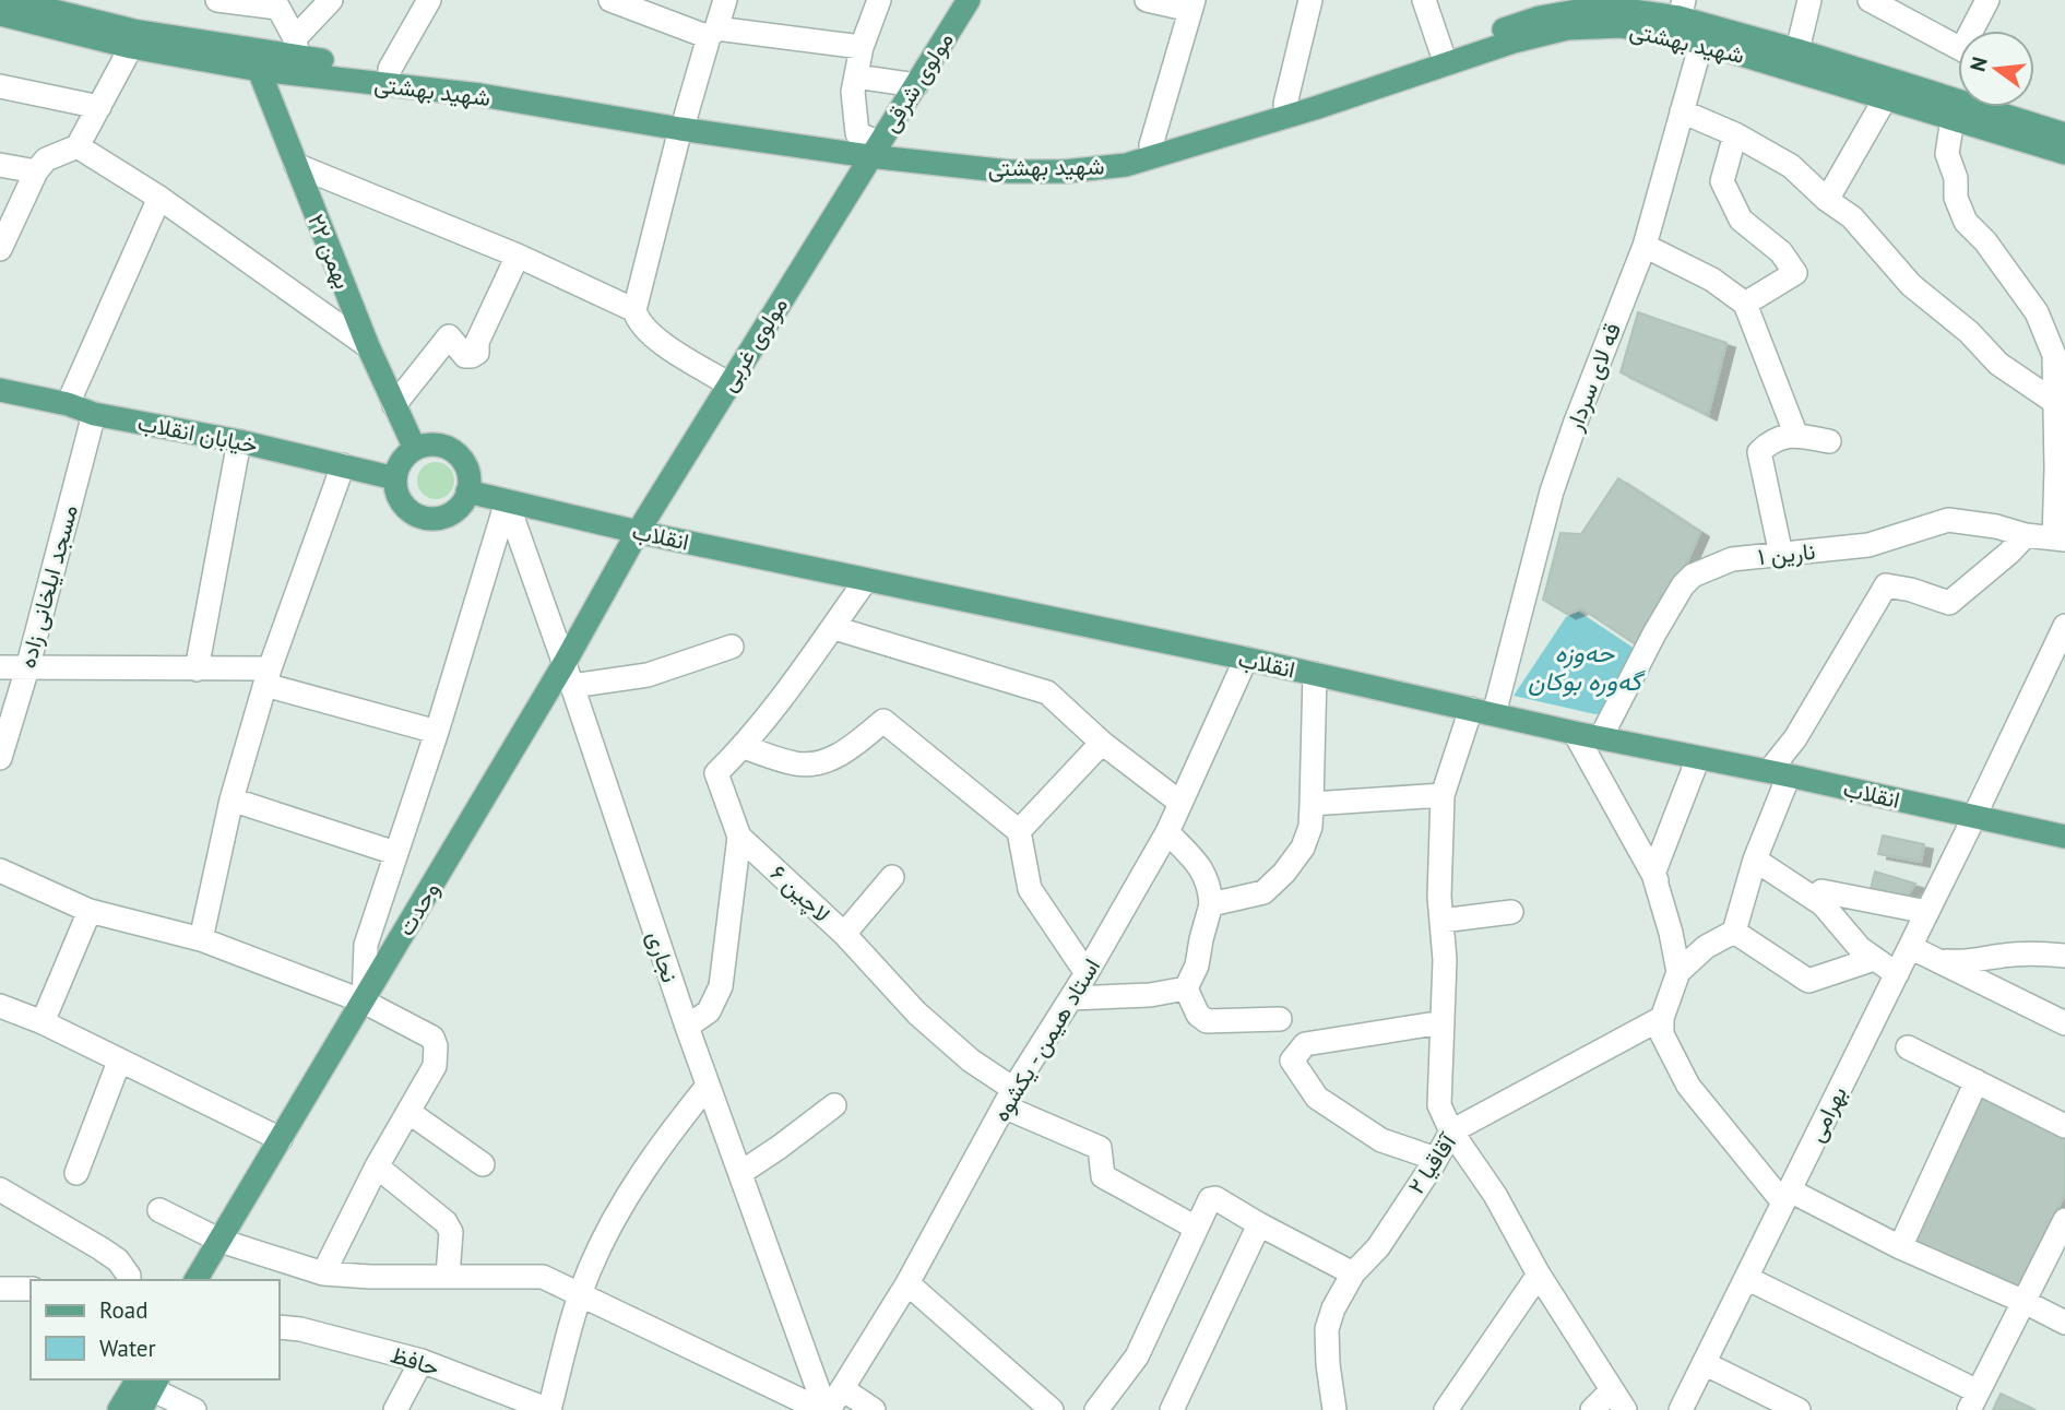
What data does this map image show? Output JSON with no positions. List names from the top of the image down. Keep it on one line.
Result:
{"streets":{"main road":["شهید بهشتی","مولوی شرقی","۲۲ بهمن","مولوی غربی","خیابان انقلاب","انقلاب","وحدت"],"street":["قه لای سردار","نارین ۱","مسجد ایلخانی زاده","لاچین ۶","نجاری","استاد هیمن - یکشوه","بهرامی","آقاقیا ۲","حافظ"]},"crossings":[["شهید بهشتی","مولوی شرقی"],["شهید بهشتی","۲۲ بهمن"],["شهید بهشتی","مولوی غربی"],["شهید بهشتی","قه لای سردار"],["مولوی شرقی","مولوی غربی"],["۲۲ بهمن","خیابان انقلاب"],["۲۲ بهمن","انقلاب"],["مولوی غربی","انقلاب"],["مولوی غربی","وحدت"],["قه لای سردار","انقلاب"],["خیابان انقلاب","انقلاب"],["خیابان انقلاب","مسجد ایلخانی زاده"],["انقلاب","نارین ۱"],["انقلاب","وحدت"],["انقلاب","نجاری"],["انقلاب","استاد هیمن - یکشوه"],["انقلاب","بهرامی"],["لاچین ۶","نجاری"],["لاچین ۶","استاد هیمن - یکشوه"],["وحدت","نجاری"],["نجاری","استاد هیمن - یکشوه"]],"water":["حه‌وزه گه‌وره بوکان"],"legend":["Road","Water"],"north":"left"}
